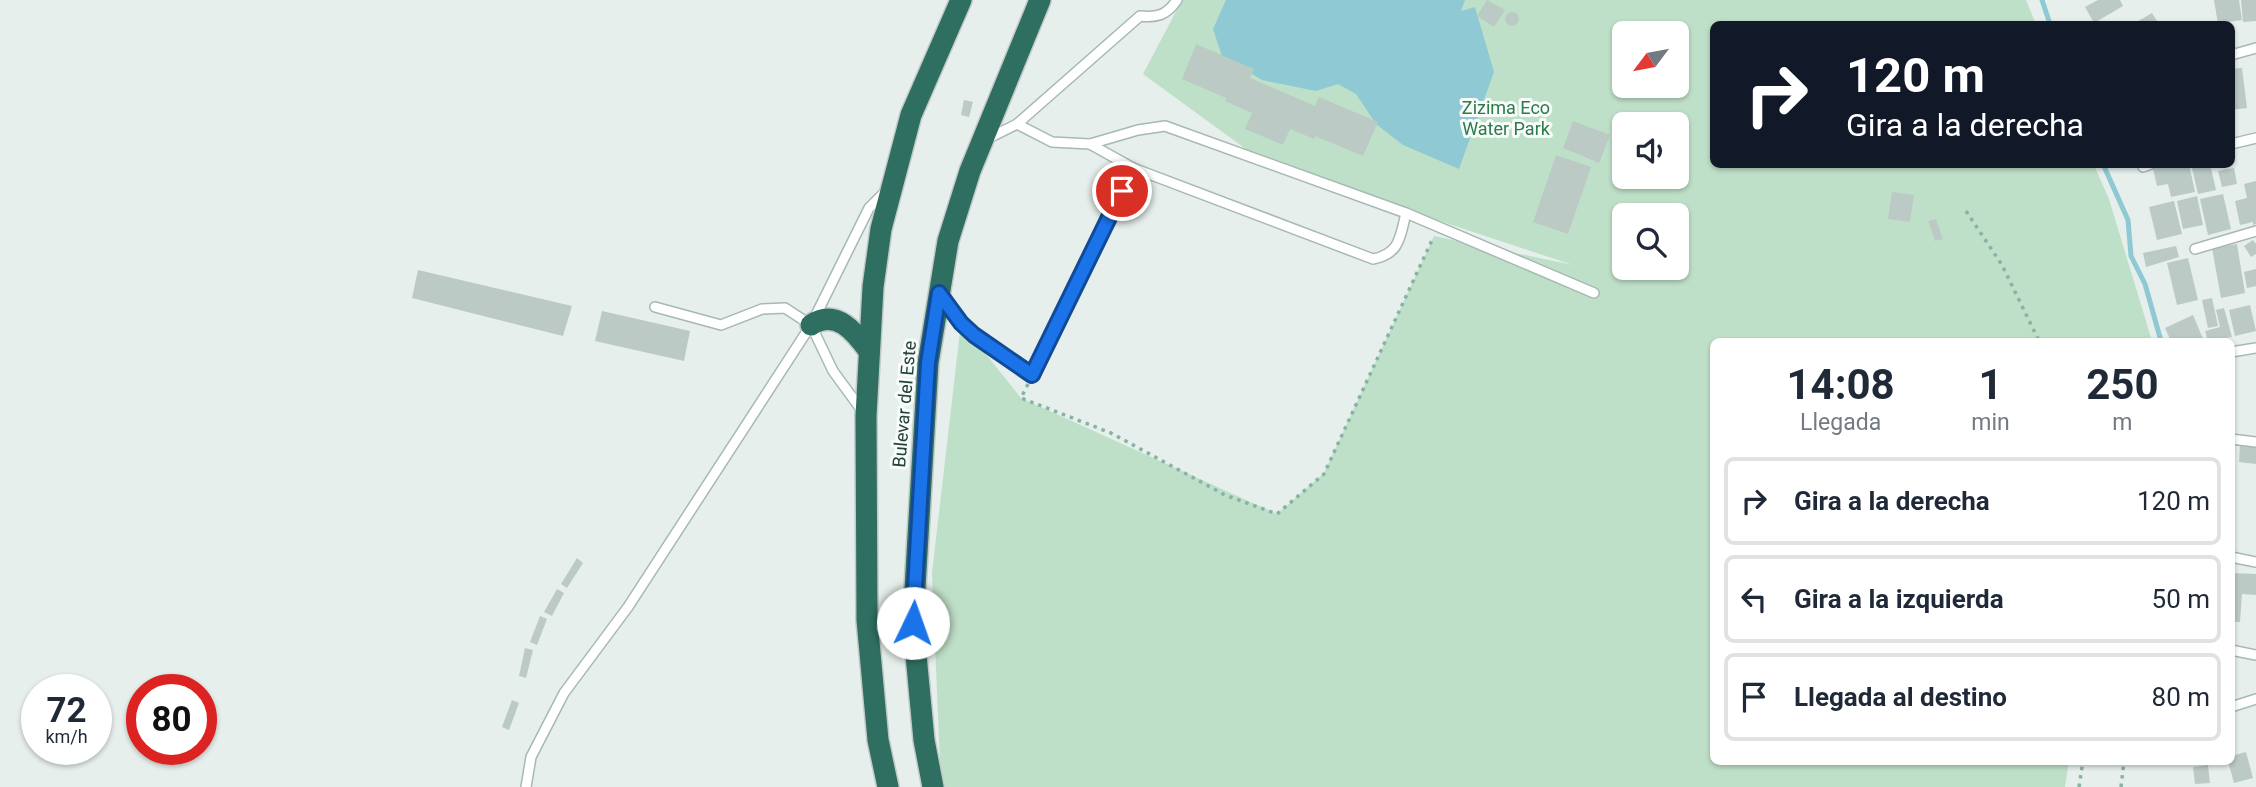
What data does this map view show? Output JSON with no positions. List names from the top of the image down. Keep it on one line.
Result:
{"streets":{"highway":["Bulevar del Este"]},"parks":["Zizima Eco Water Park"],"north":"bottom left","page":{"turn":["120 m","Gira a la derecha"],"eta":["14:08","Llegada","1","min","250","m"],"list":[{"name":"Gira a la derecha","value":"120 m"},{"name":"Gira a la izquierda","value":"50 m"},{"name":"Llegada al destino","value":"80 m"}],"speed":"72 km/h","limit":"80"}}
